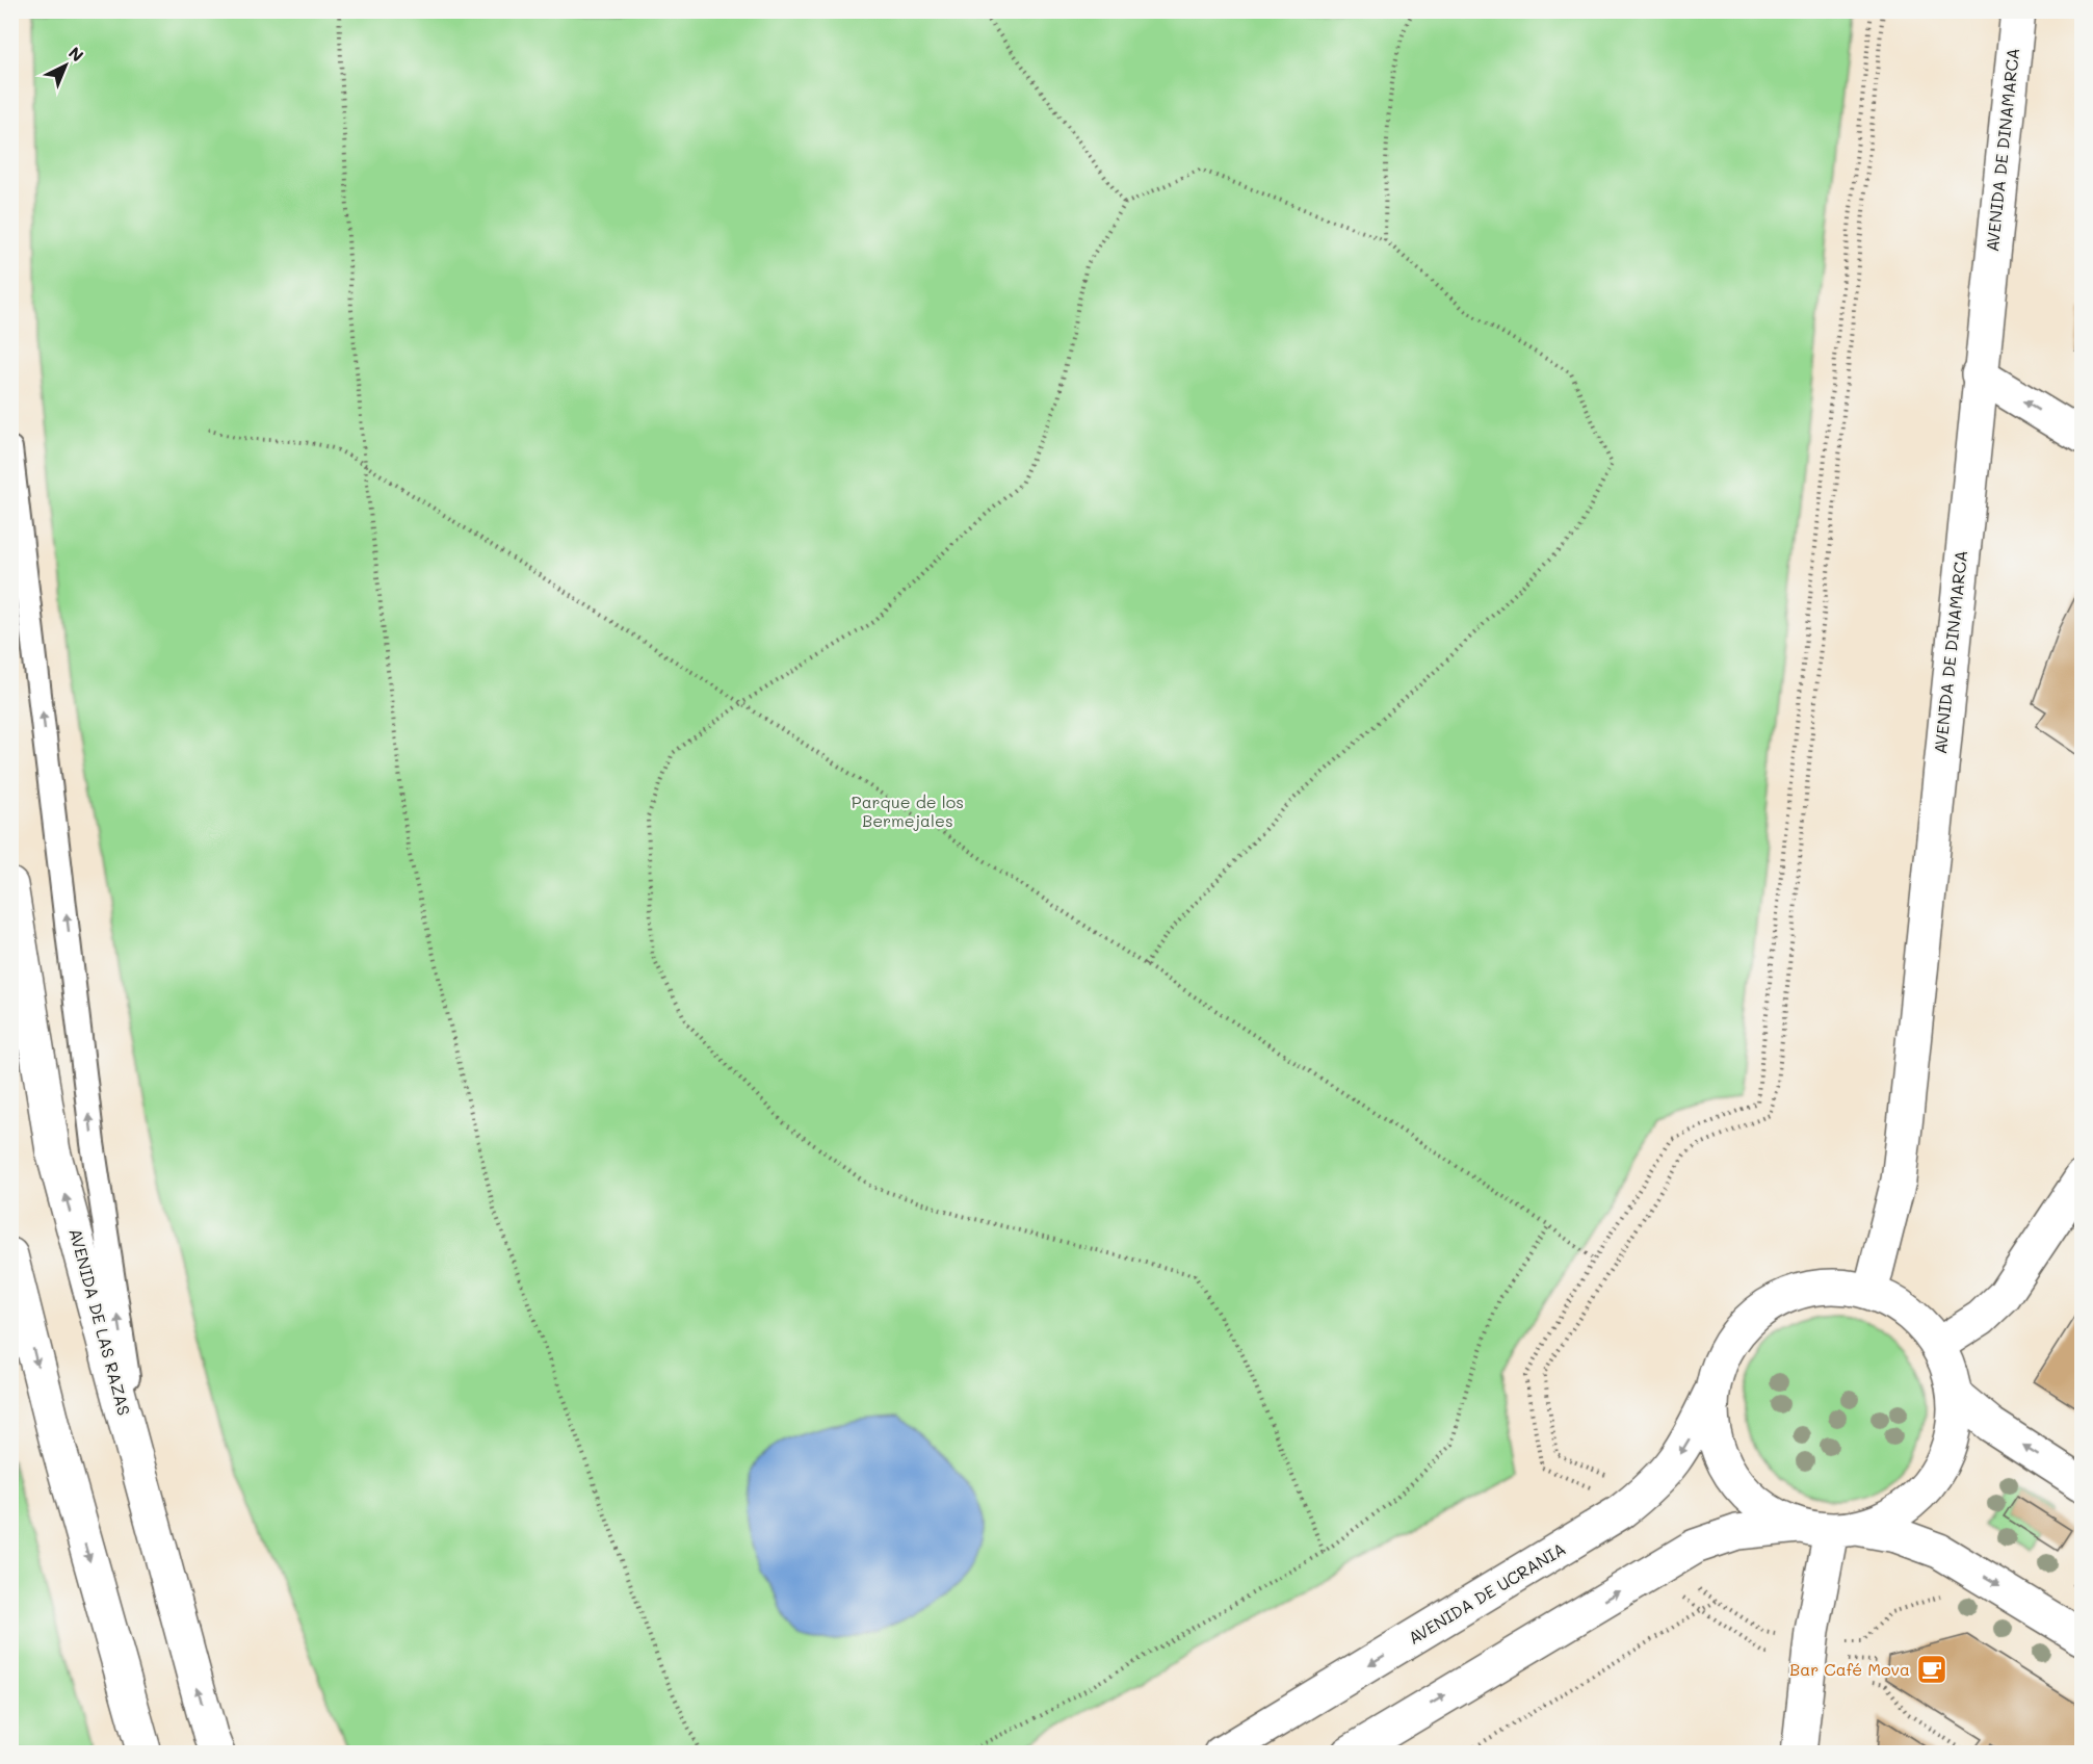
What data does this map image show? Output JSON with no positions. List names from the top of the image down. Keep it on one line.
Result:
{"streets":{"main road":["AVENIDA DE DINAMARCA","AVENIDA DE LAS RAZAS","AVENIDA DE UCRANIA"]},"parks":["Parque de los Bermejales"],"places":{"cafe":["Bar Café Mova"]},"north":"top right"}
